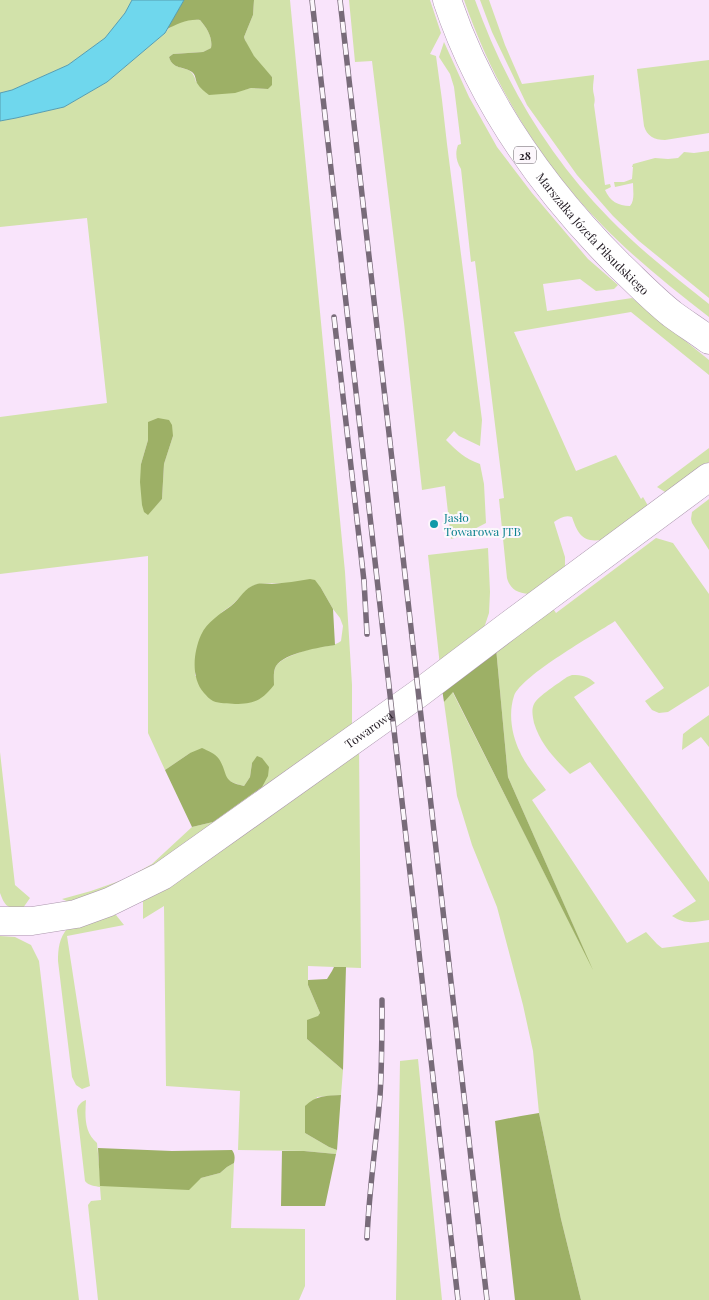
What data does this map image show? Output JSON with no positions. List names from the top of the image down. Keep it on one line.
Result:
{"streets":{"street":["28","Marszałka Józefa Piłsudskiego","Towarowa"]},"places":["Jasło Towarowa JTB"]}
